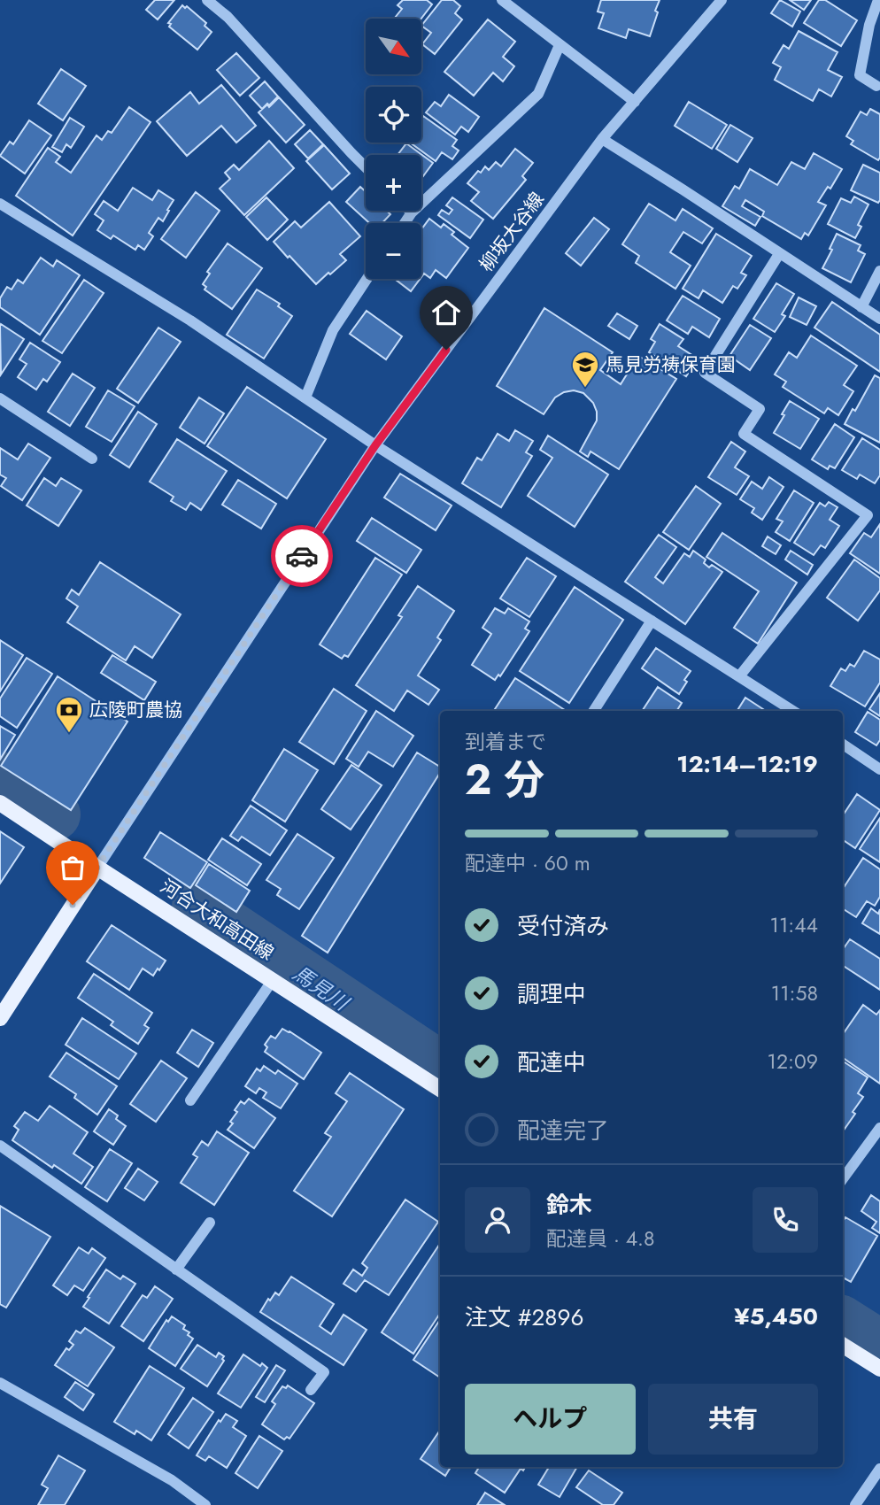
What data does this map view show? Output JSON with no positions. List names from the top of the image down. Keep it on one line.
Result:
{"streets":{"main road":["河合大和高田線"],"street":["柳坂大谷線"]},"crossings":[["柳坂大谷線","河合大和高田線"]],"water":["馬見川"],"places":{"school or university":["馬見労祷保育園"],"bank":["広陵町農協"]},"north":"bottom right","page":{"map_buttons":["+","−"],"heading":["2 分","到着まで","12:14–12:19"],"panel":["鈴木","配達員 · 4.8","注文 #2896","¥5,450"],"bar":"配達中 · 60 m","list":[["受付済み","11:44"],["調理中","11:58"],["配達中","12:09"],"配達完了"],"buttons":["ヘルプ","共有"]}}
